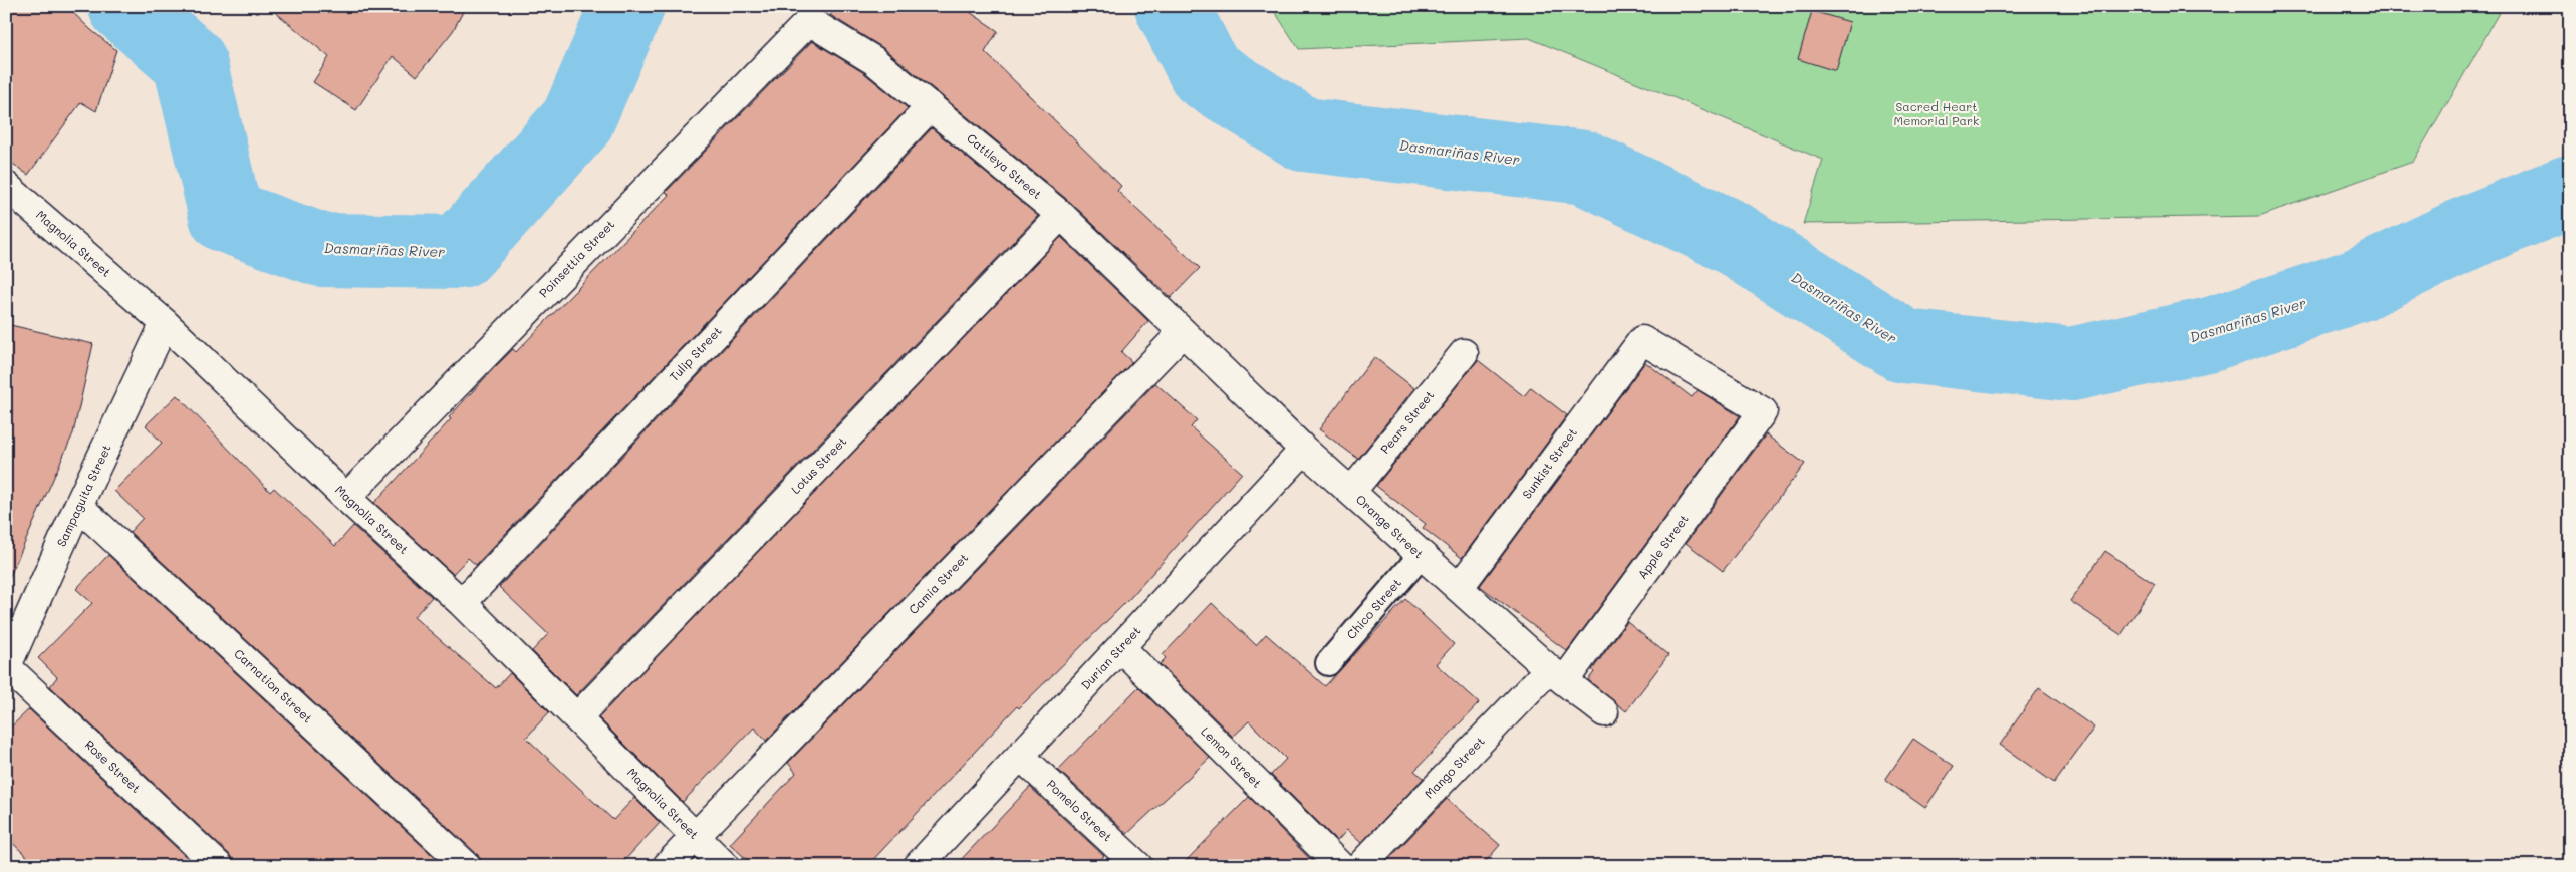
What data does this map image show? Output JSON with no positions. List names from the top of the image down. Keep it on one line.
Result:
{"streets":{"street":["Cattleya Street","Magnolia Street","Poinsettia Street","Tulip Street","Pears Street","Sunkist Street","Lotus Street","Sampaguita Street","Orange Street","Apple Street","Camia Street","Durian Street","Carnation Street","Lemon Street","Rose Street","Mango Street","Pomelo Street"],"lane":["Chico Street"]},"crossings":[["Cattleya Street","Poinsettia Street"],["Cattleya Street","Tulip Street"],["Cattleya Street","Lotus Street"],["Cattleya Street","Orange Street"],["Cattleya Street","Camia Street"],["Magnolia Street","Poinsettia Street"],["Magnolia Street","Tulip Street"],["Magnolia Street","Lotus Street"],["Magnolia Street","Sampaguita Street"],["Magnolia Street","Camia Street"],["Pears Street","Orange Street"],["Sunkist Street","Orange Street"],["Sunkist Street","Apple Street"],["Sampaguita Street","Carnation Street"],["Sampaguita Street","Rose Street"],["Orange Street","Apple Street"],["Orange Street","Camia Street"],["Orange Street","Chico Street"],["Orange Street","Durian Street"],["Orange Street","Mango Street"],["Apple Street","Mango Street"],["Durian Street","Lemon Street"],["Durian Street","Pomelo Street"]],"water":["Dasmariñas River"],"parks":["Sacred Heart Memorial Park"]}
